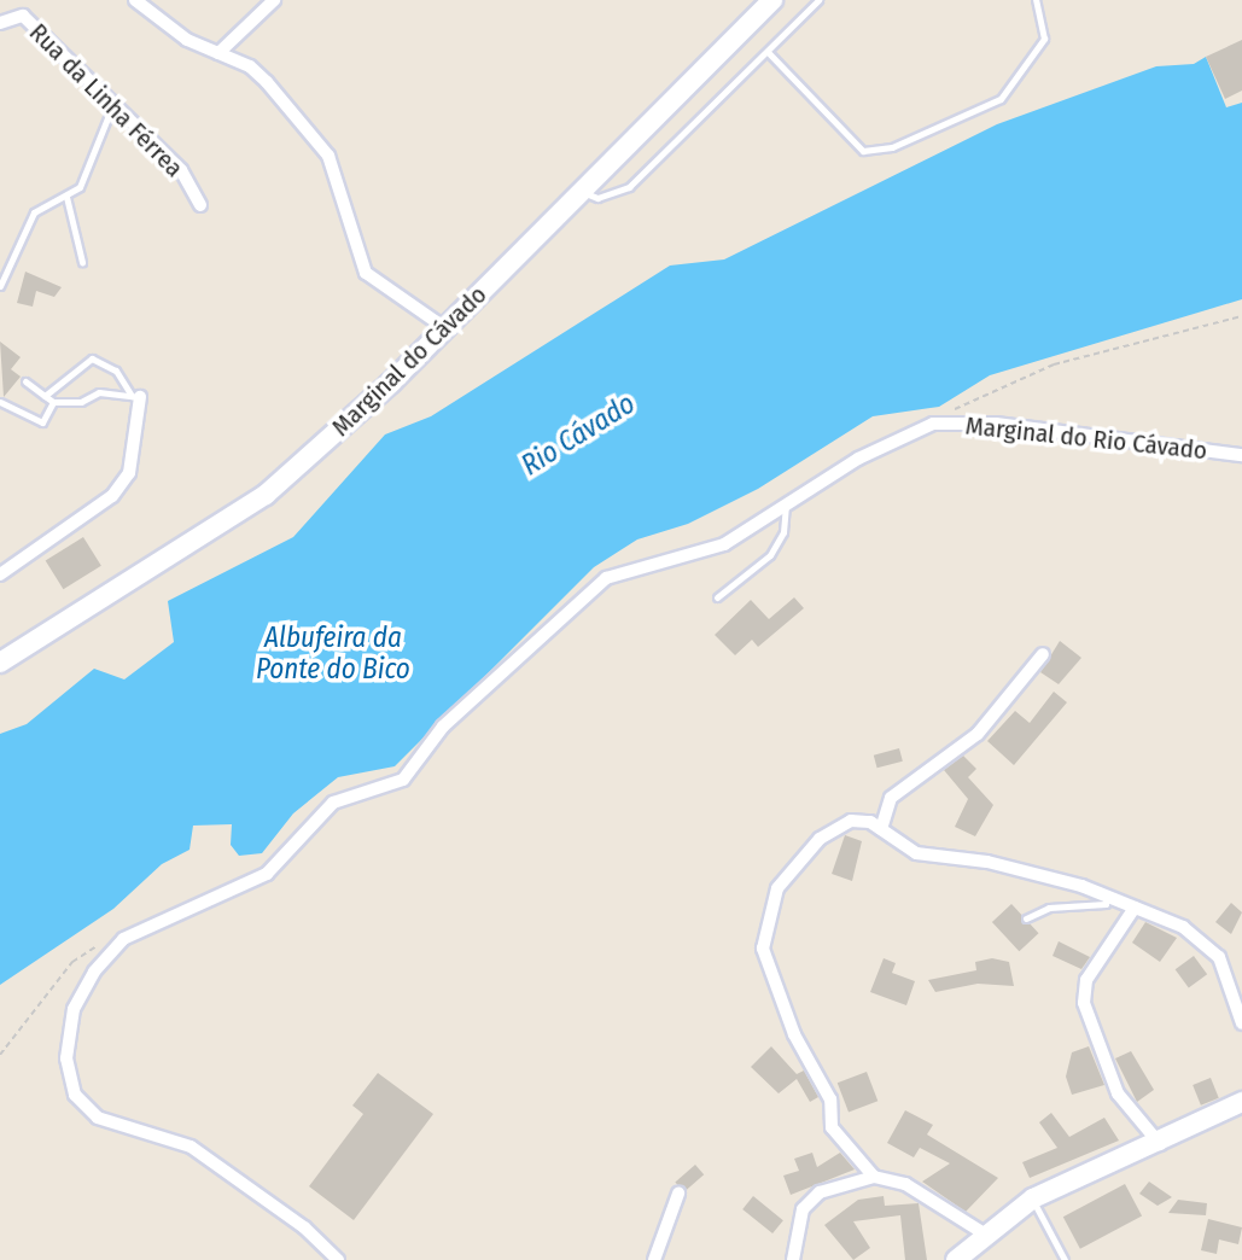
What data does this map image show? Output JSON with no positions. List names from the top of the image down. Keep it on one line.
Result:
{"streets":{"street":["Rua da Linha Férrea","Marginal do Cávado","Marginal do Rio Cávado"]},"water":["Rio Cávado","Albufeira da Ponte do Bico"]}
